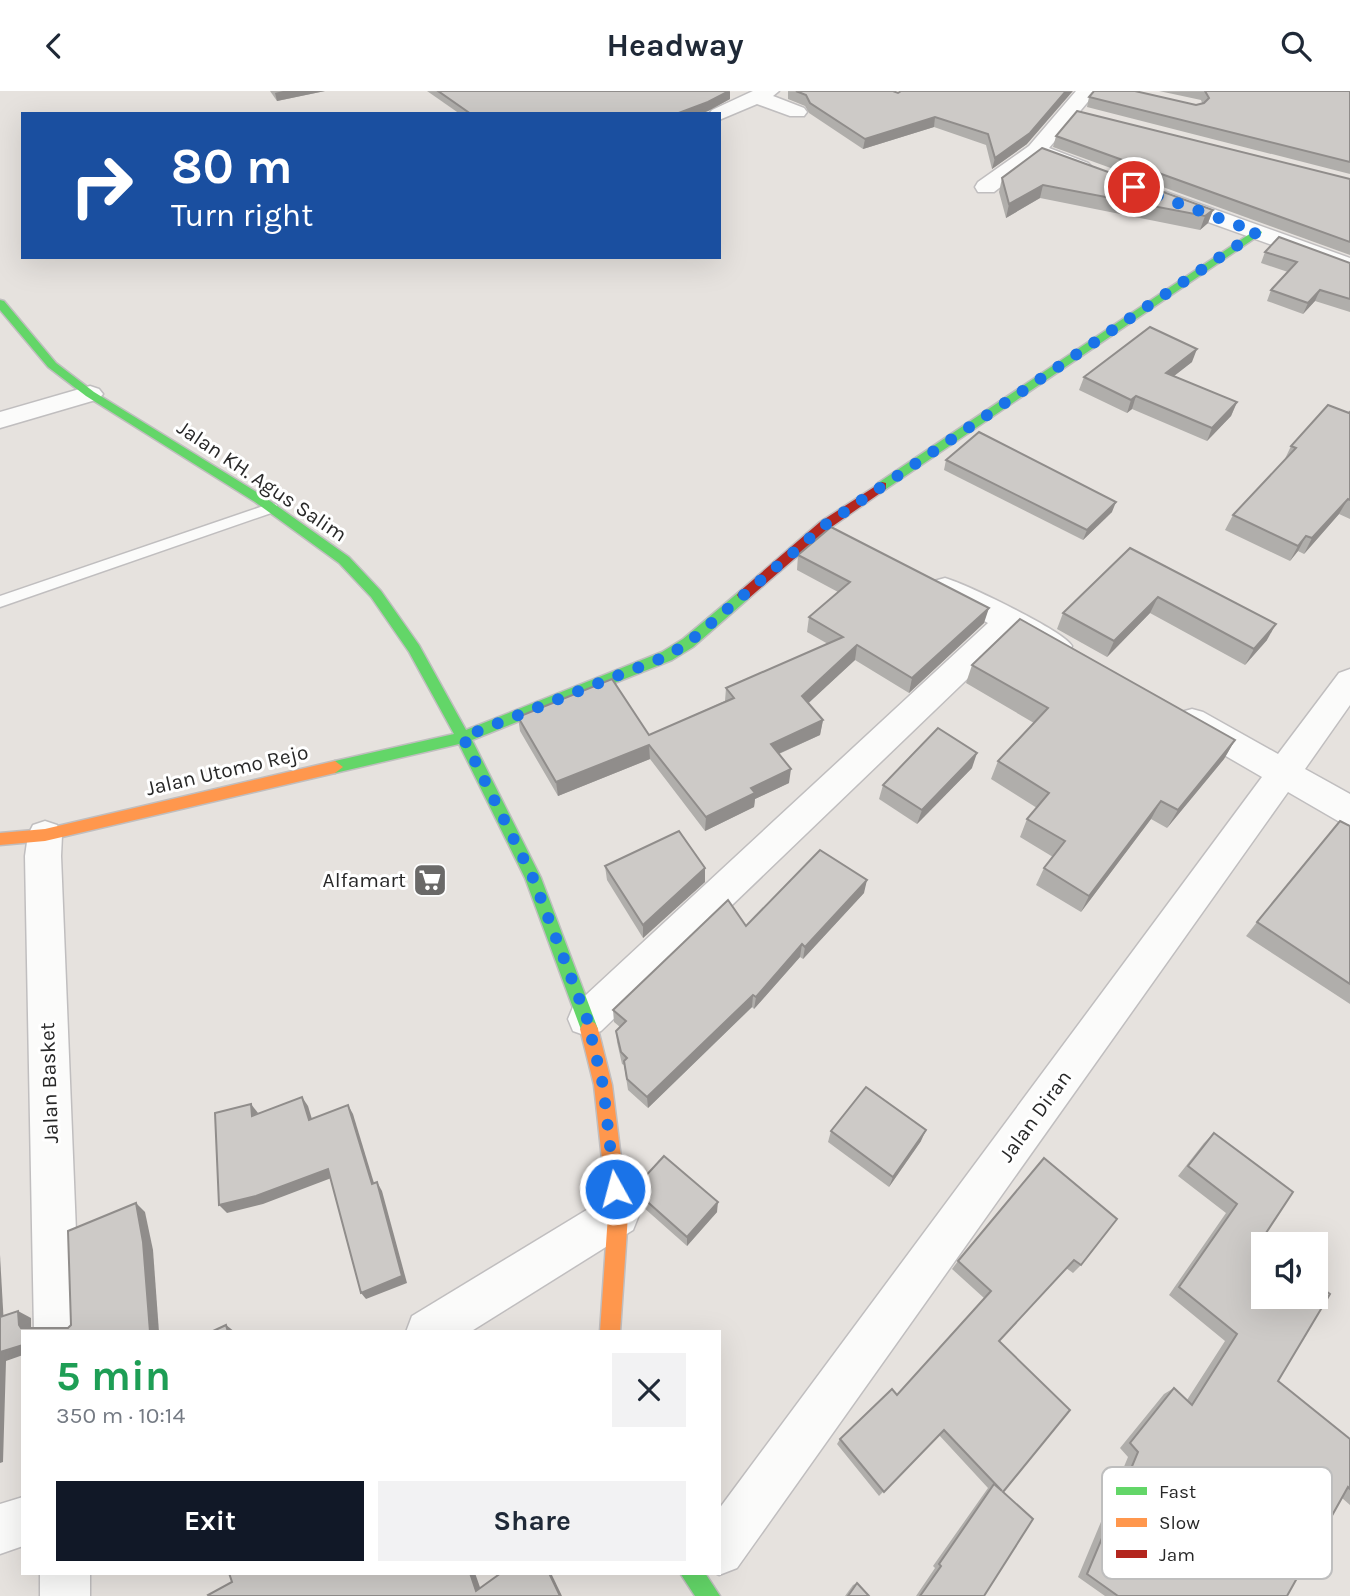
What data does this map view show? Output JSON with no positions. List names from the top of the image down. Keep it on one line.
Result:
{"streets":{"street":["Jalan KH. Agus Salim","Jalan Utomo Rejo","Jalan Basket","Jalan Diran"]},"crossings":[["Jalan KH. Agus Salim","Jalan Utomo Rejo"],["Jalan Utomo Rejo","Jalan Basket"]],"places":{"supermarket":["Alfamart"]},"legend":["Fast","Slow","Jam"],"page":{"header":"Headway","turn":["80 m","Turn right"],"heading":["5 min","350 m · 10:14"],"buttons":["Exit","Share"]}}
